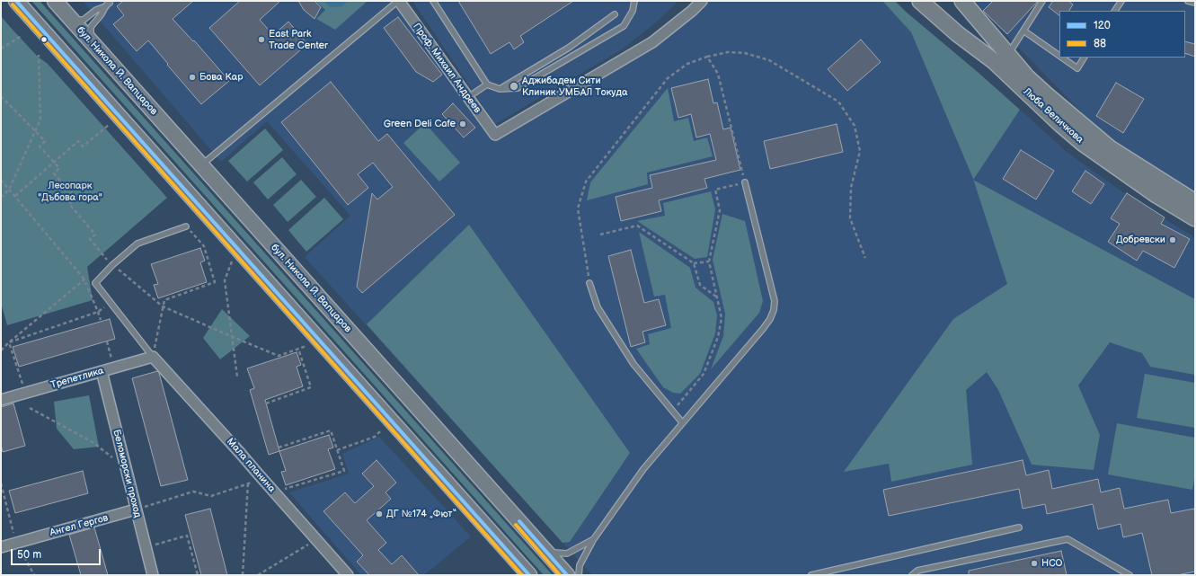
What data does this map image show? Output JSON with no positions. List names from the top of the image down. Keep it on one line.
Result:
{"streets":{"main road":["бул. Никола Й. Вапцаров","Люба Величкова"],"street":["Проф. Михаил Андреев","Трепетлика","Мала планина","Беломорски проход","Ангел Гергов"]},"crossings":[["Трепетлика","Мала планина"],["Трепетлика","Беломорски проход"],["Беломорски проход","Ангел Гергов"]],"parks":["Лесопарк \"Дъбова гора\""],"places":["East Park Trade Center","Бова Кар","Аджибадем Сити Клиник УМБАЛ Токуда","Green Deli Cafe","Добревски","ДГ №174 „Фют“","НСО"],"lines":["transit line 120","transit line 88"],"legend":["120","88"],"scale_bar":"50 m"}
